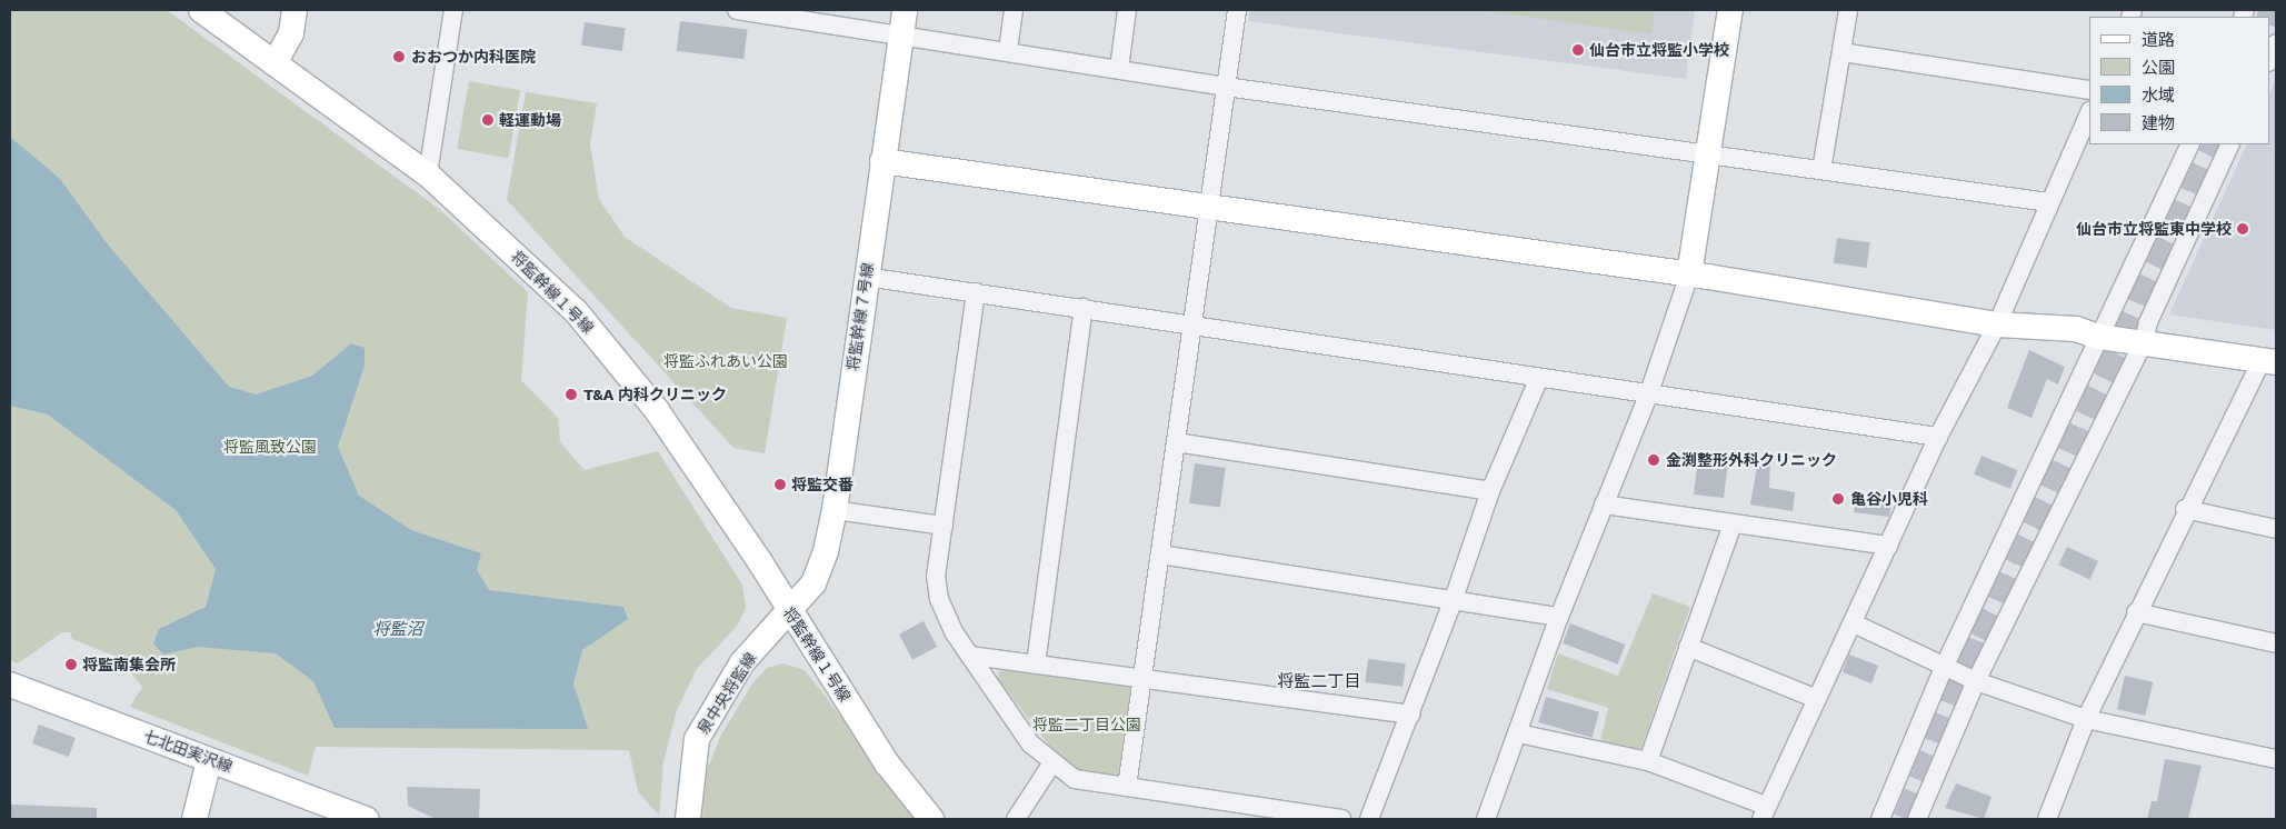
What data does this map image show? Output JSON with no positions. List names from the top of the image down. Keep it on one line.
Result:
{"streets":{"street":["将監幹線１号線","将監幹線７号線","泉中央将監線","七北田実沢線"]},"crossings":[["将監幹線１号線","将監幹線７号線"],["将監幹線１号線","泉中央将監線"],["将監幹線７号線","泉中央将監線"]],"districts":["将監二丁目"],"water":["将監沼"],"parks":["将監ふれあい公園","将監風致公園","将監二丁目公園"],"places":["仙台市立将監小学校","おおつか内科医院","軽運動場","仙台市立将監東中学校","T&A 内科クリニック","金渕整形外科クリニック","将監交番","亀谷小児科","将監南集会所"],"legend":["道路","公園","水域","建物"]}
